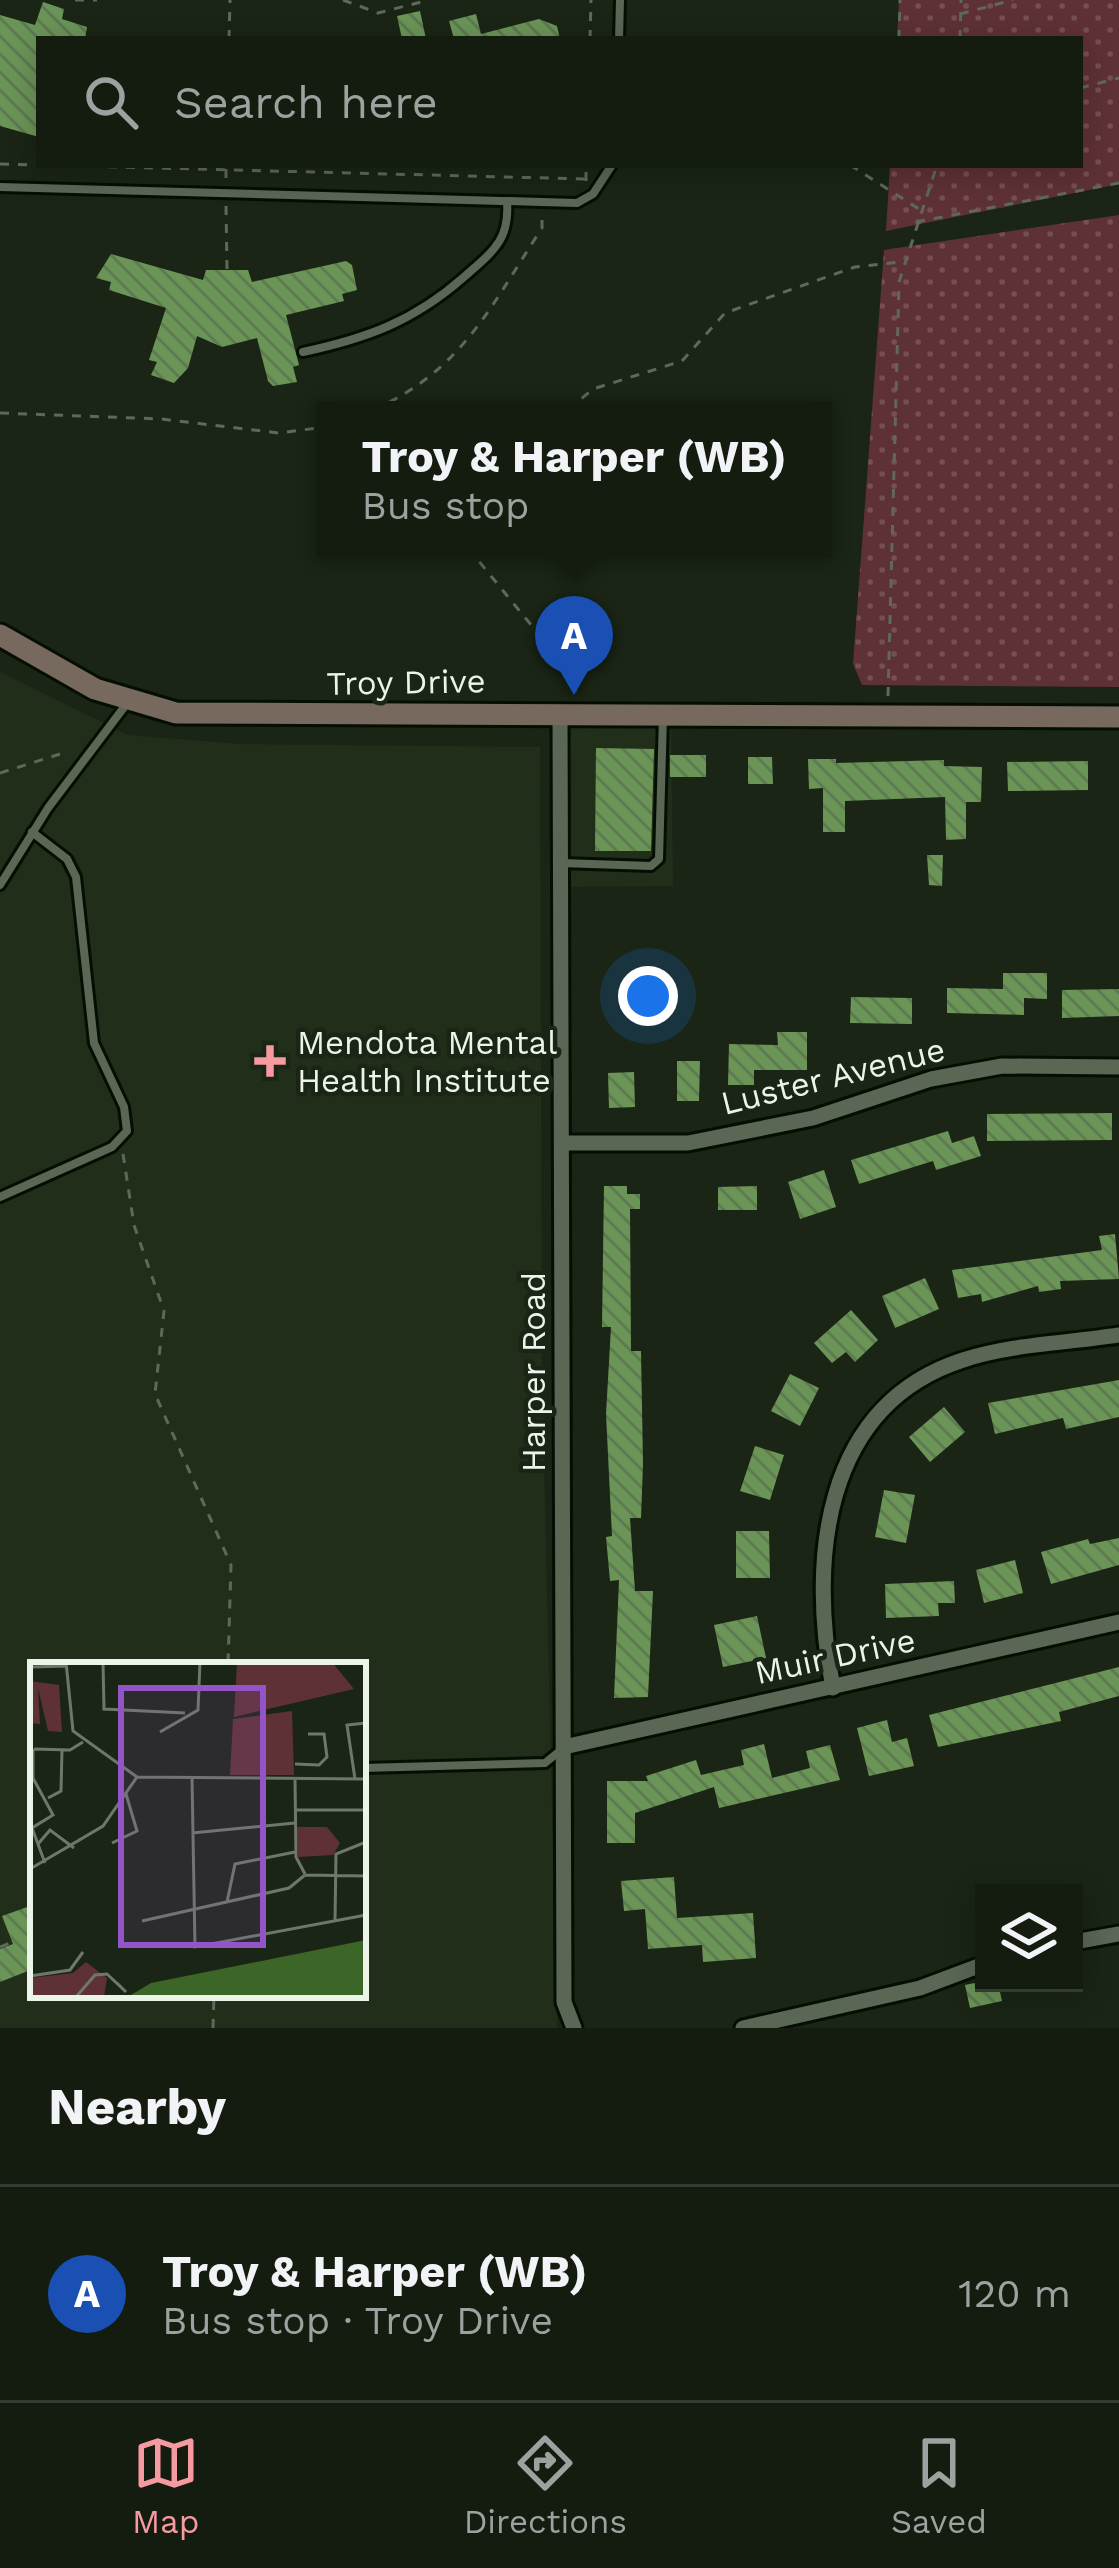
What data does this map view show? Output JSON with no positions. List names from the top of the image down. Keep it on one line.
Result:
{"streets":{"street":["Troy Drive","Luster Avenue","Harper Road","Muir Drive"]},"crossings":[["Troy Drive","Harper Road"],["Luster Avenue","Harper Road"],["Harper Road","Muir Drive"]],"places":{"health":["Mendota Mental Health Institute"]},"page":{"search":"Search here","popup":["Troy & Harper (WB)","Bus stop"],"pins":"A","heading":"Nearby","list":[{"mark":"A","name":"Troy & Harper (WB)","note":"Bus stop · Troy Drive","value":"120 m"}],"nav":["Map","Directions","Saved"]}}
